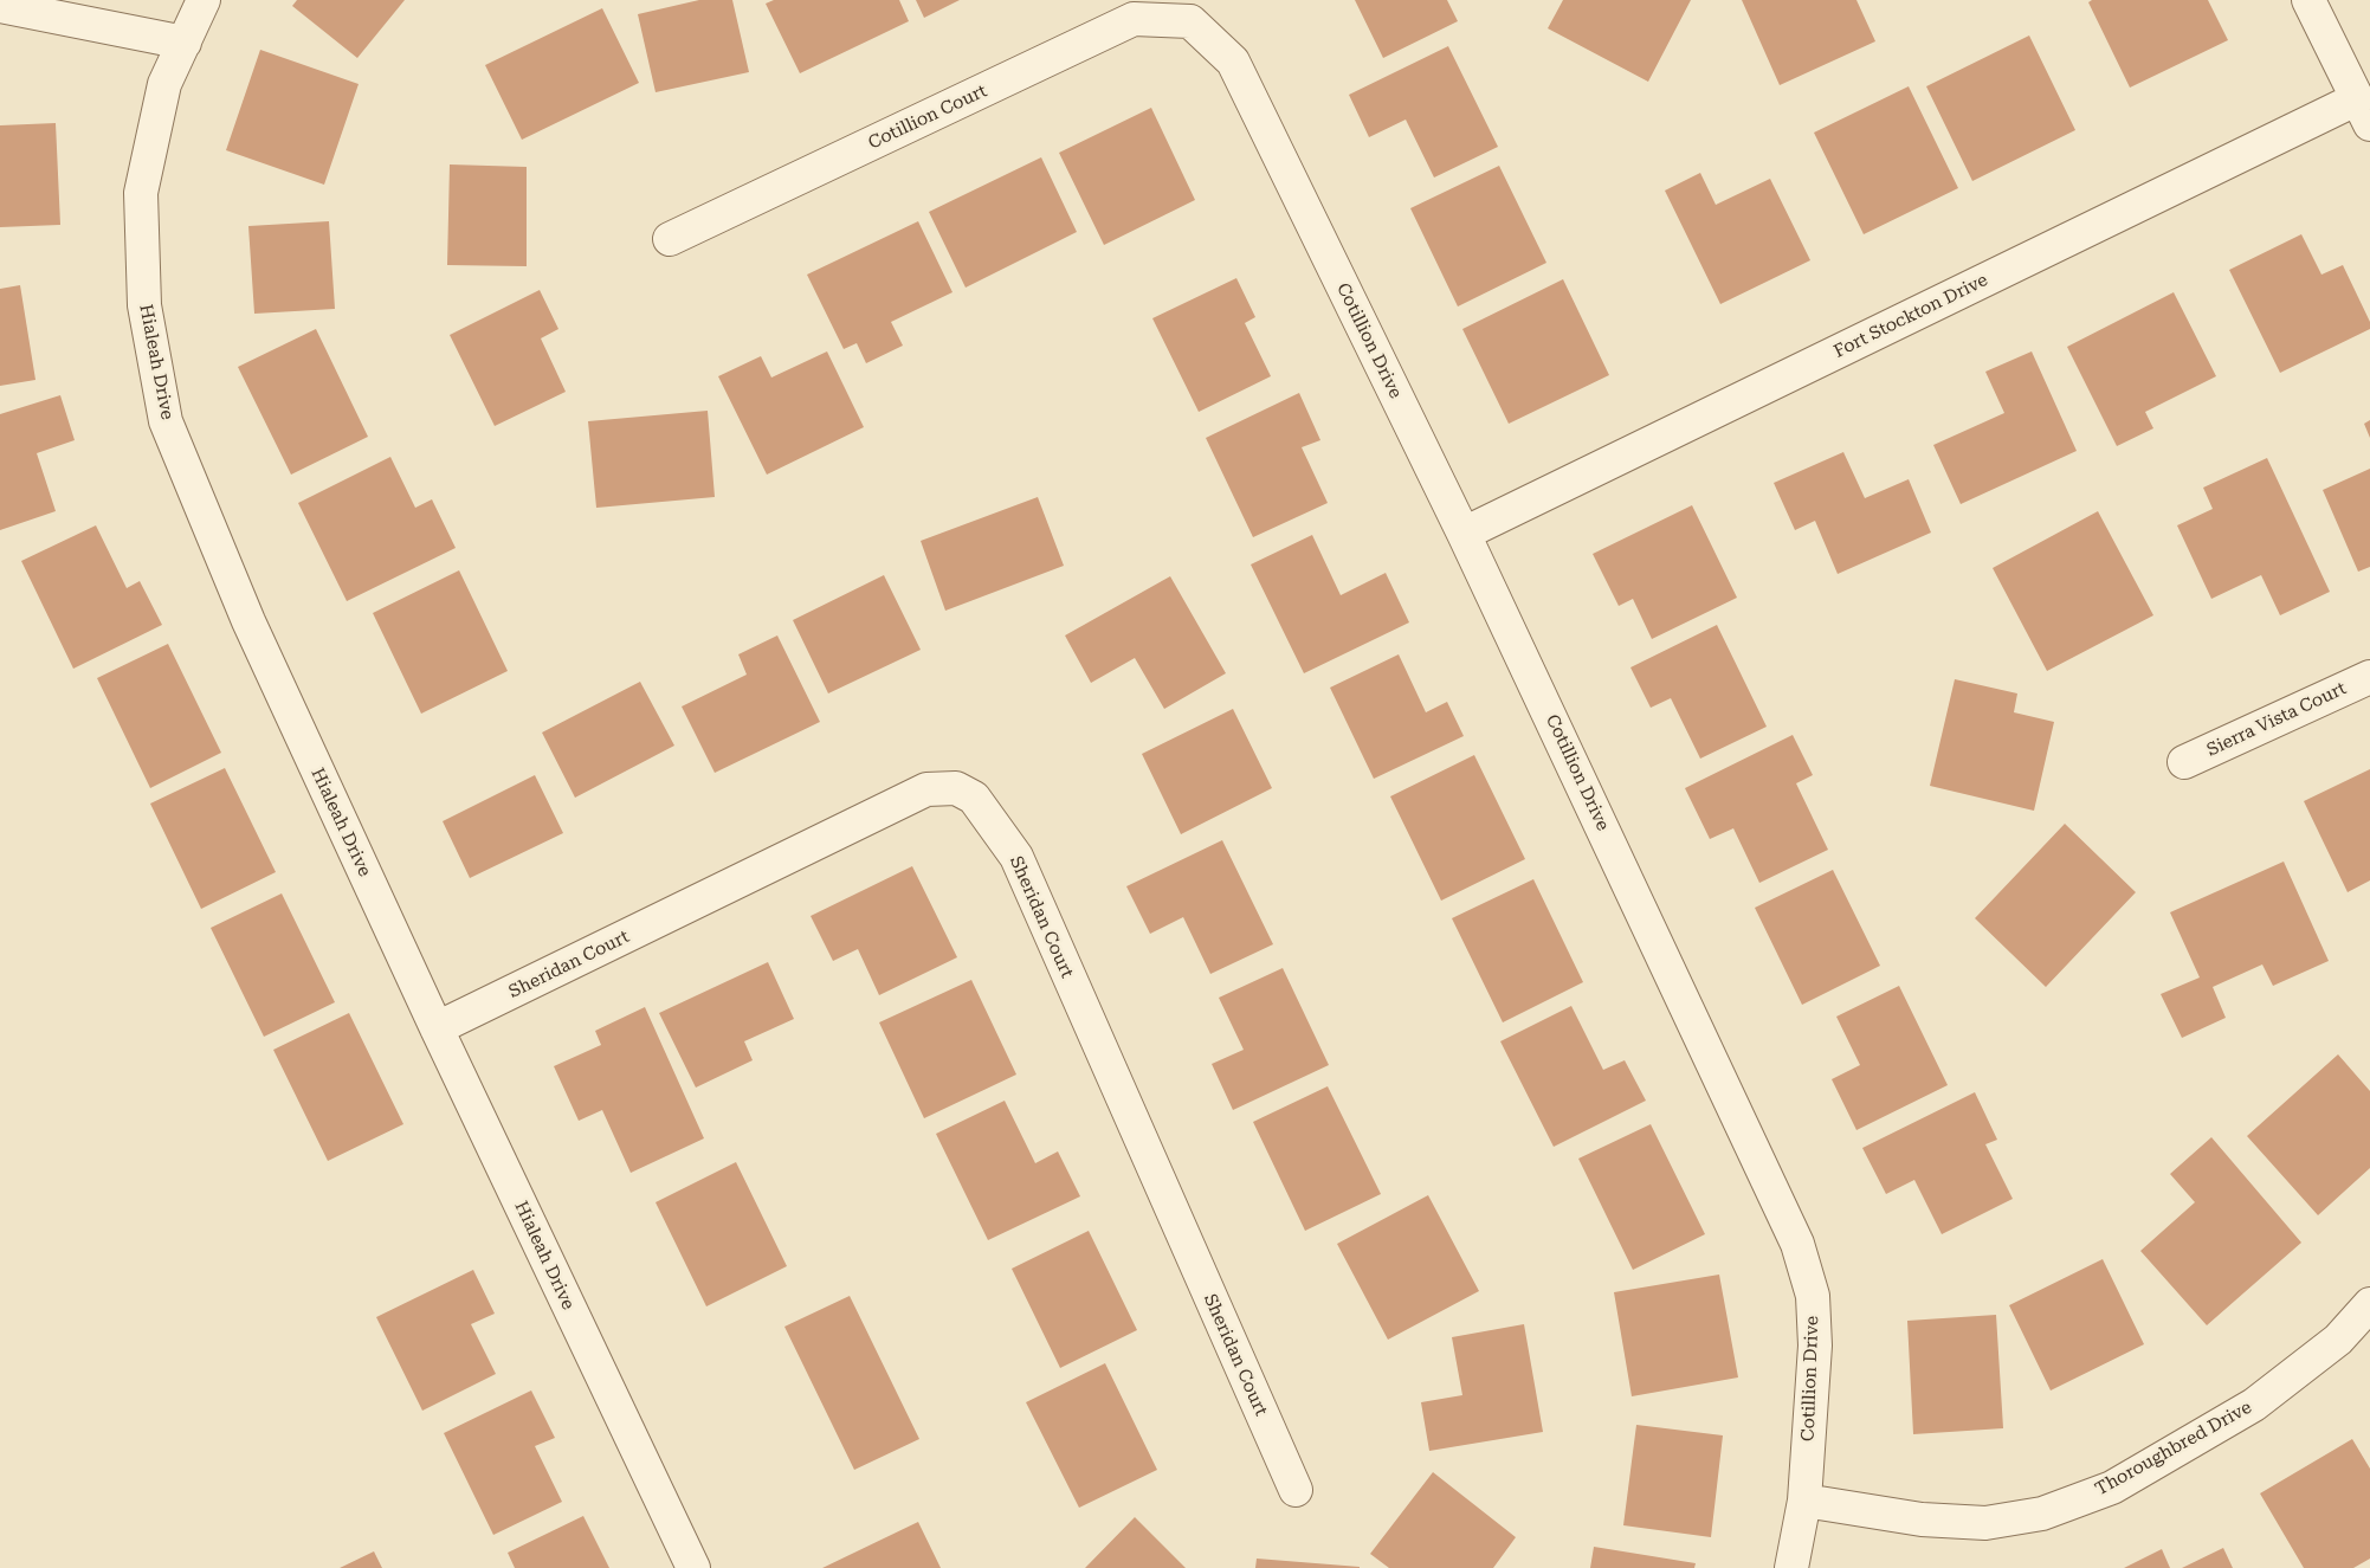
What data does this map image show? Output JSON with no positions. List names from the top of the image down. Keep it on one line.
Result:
{"streets":{"street":["Cotillion Court","Fort Stockton Drive","Cotillion Drive","Hialeah Drive","Sierra Vista Court","Sheridan Court","Thoroughbred Drive"]},"crossings":[["Cotillion Court","Cotillion Drive"],["Fort Stockton Drive","Cotillion Drive"],["Cotillion Drive","Thoroughbred Drive"],["Hialeah Drive","Sheridan Court"]]}
